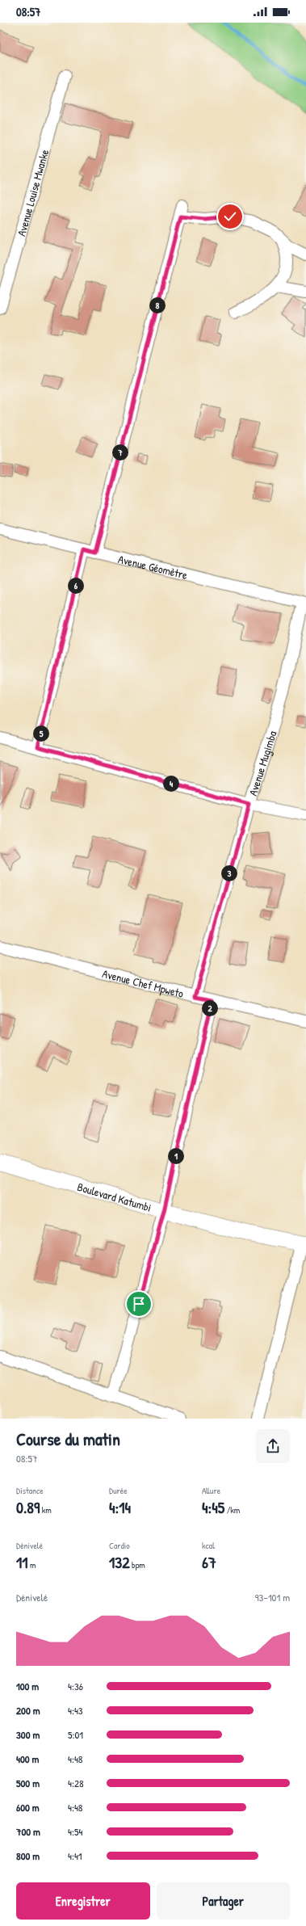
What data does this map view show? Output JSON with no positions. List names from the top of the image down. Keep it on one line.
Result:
{"streets":{"street":["Avenue Louise Mwanke","Avenue Géomètre","Avenue Mugimba","Avenue Chef Mpweto","Boulevard Katumbi"]},"crossings":[["Avenue Géomètre","Avenue Mugimba"],["Avenue Mugimba","Avenue Chef Mpweto"]],"page":{"status":"08:57","pins":["8","7","6","5","4","3","2","1"],"heading":["Course du matin","08:57"],"stats":[["Distance","0.89 km"],["Durée","4:14"],["Allure","4:45 /km"],["Dénivelé","11 m"],["Cardio","132 bpm"],["kcal","67"]],"chart":["Dénivelé","93–101 m"],"list":[{"name":"100 m","note":"4:36"},{"name":"200 m","note":"4:43"},{"name":"300 m","note":"5:01"},{"name":"400 m","note":"4:48"},{"name":"500 m","note":"4:28"},{"name":"600 m","note":"4:48"},{"name":"700 m","note":"4:54"},{"name":"800 m","note":"4:41"}],"buttons":["Enregistrer","Partager"]}}
